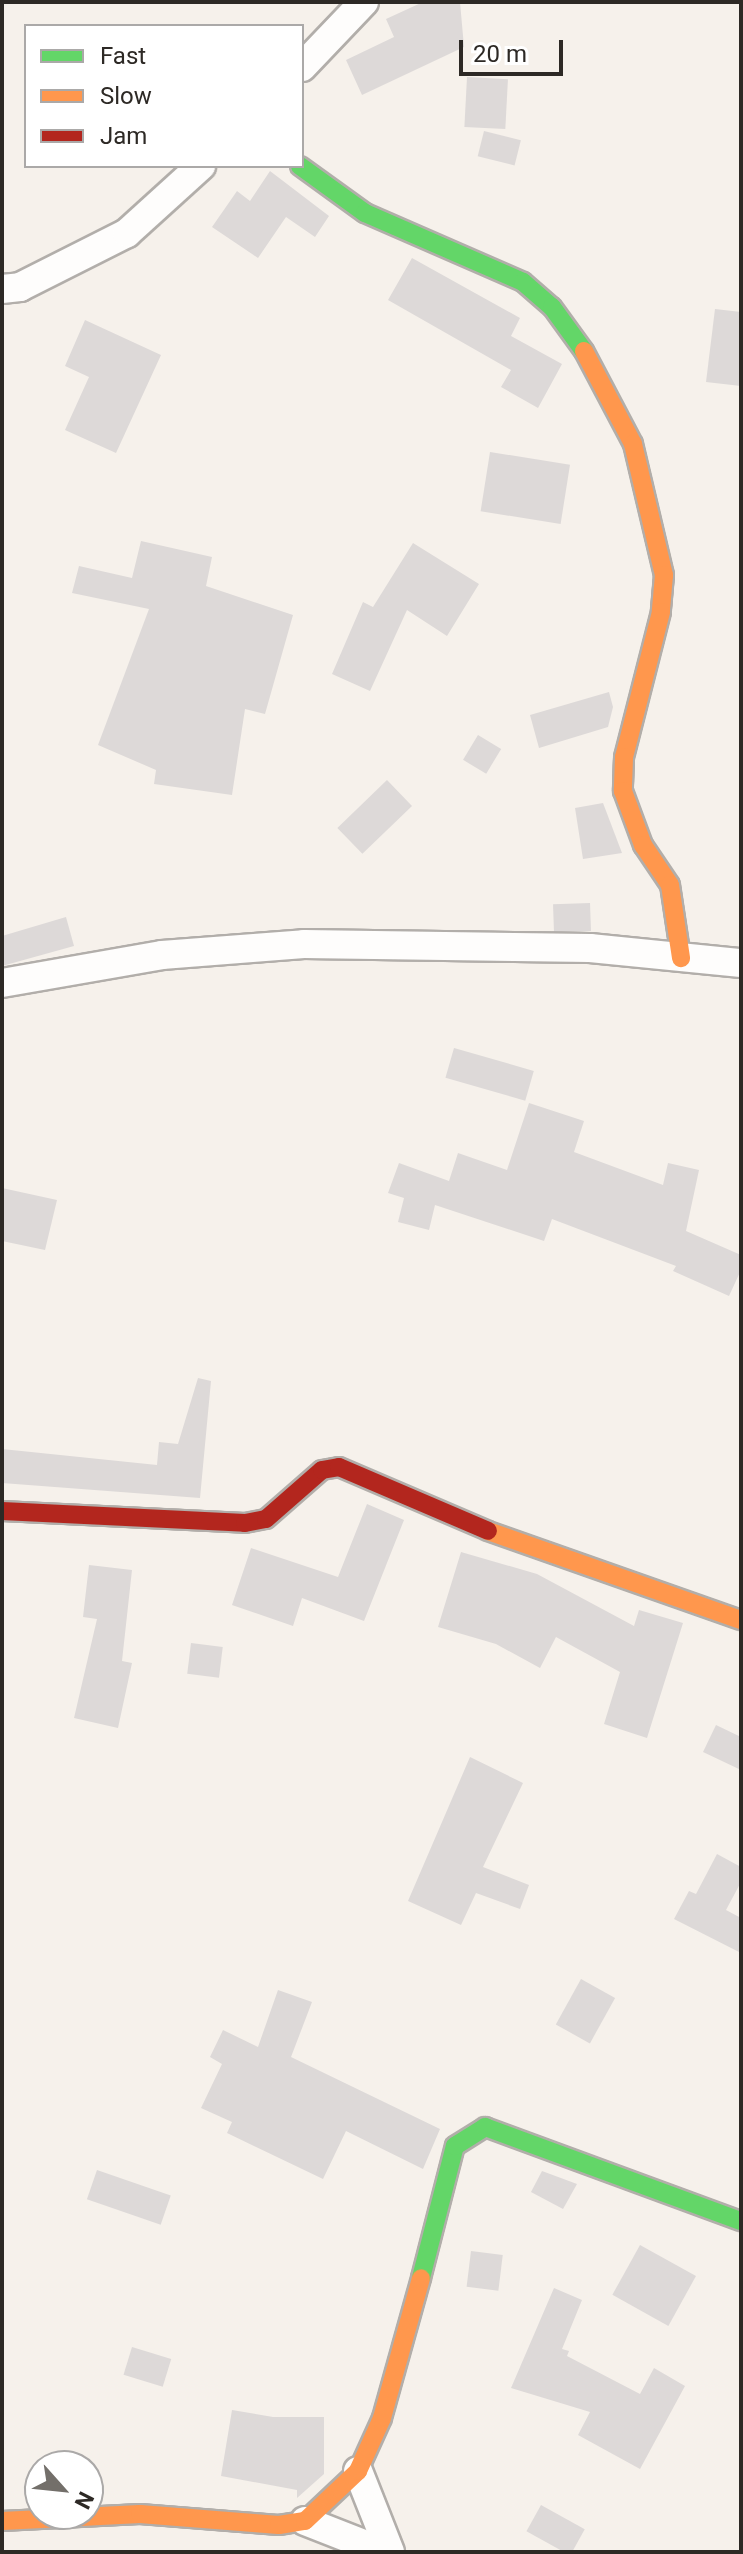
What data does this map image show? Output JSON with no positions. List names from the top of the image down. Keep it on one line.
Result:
{"legend":["Fast","Slow","Jam"],"scale_bar":"20 m","north":"bottom right"}
